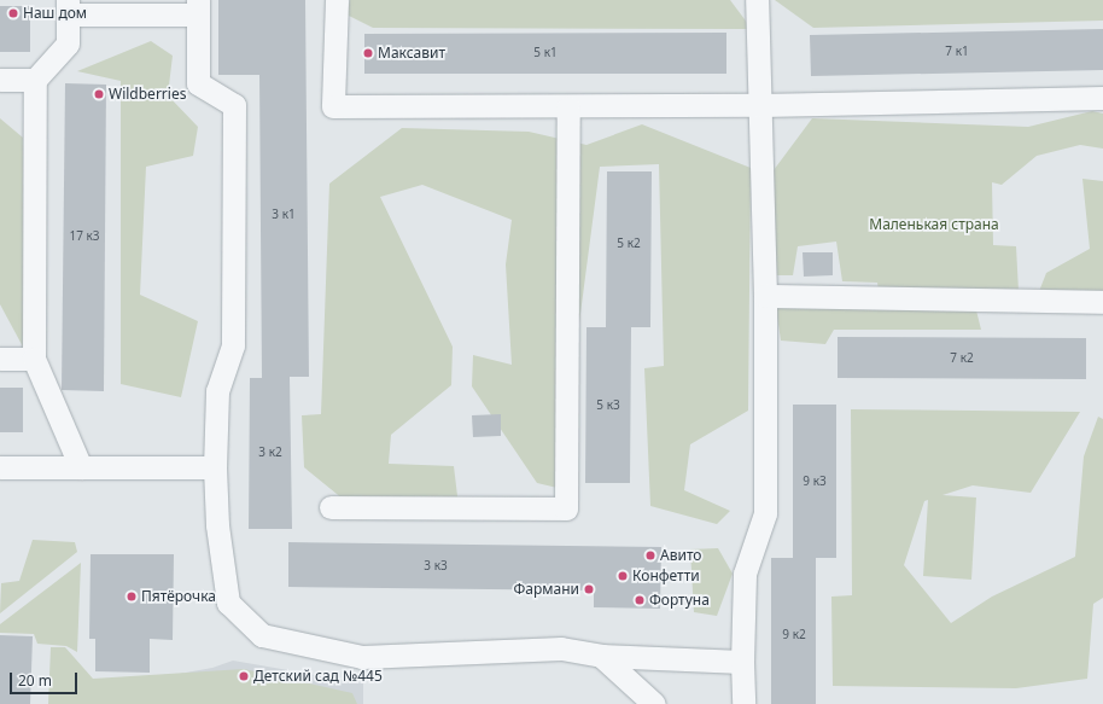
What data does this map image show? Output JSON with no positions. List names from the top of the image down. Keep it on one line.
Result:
{"parks":["Маленькая страна"],"places":["Наш дом","Максавит","Wildberries","Авито","Конфетти","Фармани","Пятёрочка","Фортуна","Детский сад №445"],"house_numbers":["7 к1","5 к1","3 к1","17 к3","5 к2","7 к2","5 к3","3 к2","9 к3","3 к3","9 к2"],"scale_bar":"20 m"}
